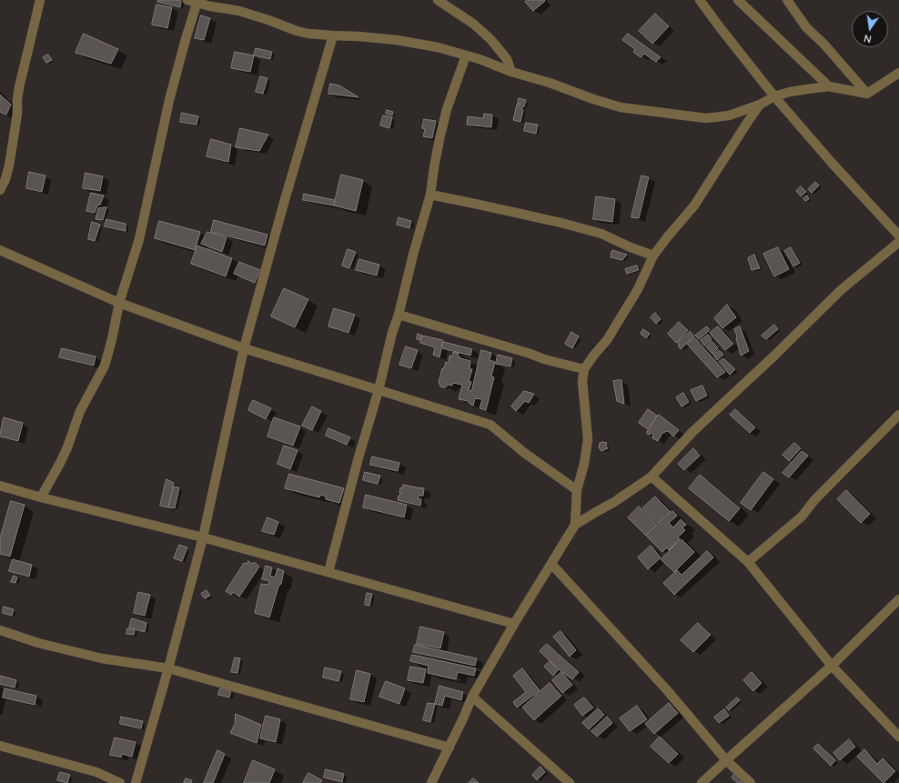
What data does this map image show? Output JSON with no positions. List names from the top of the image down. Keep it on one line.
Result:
{"north":"bottom"}
